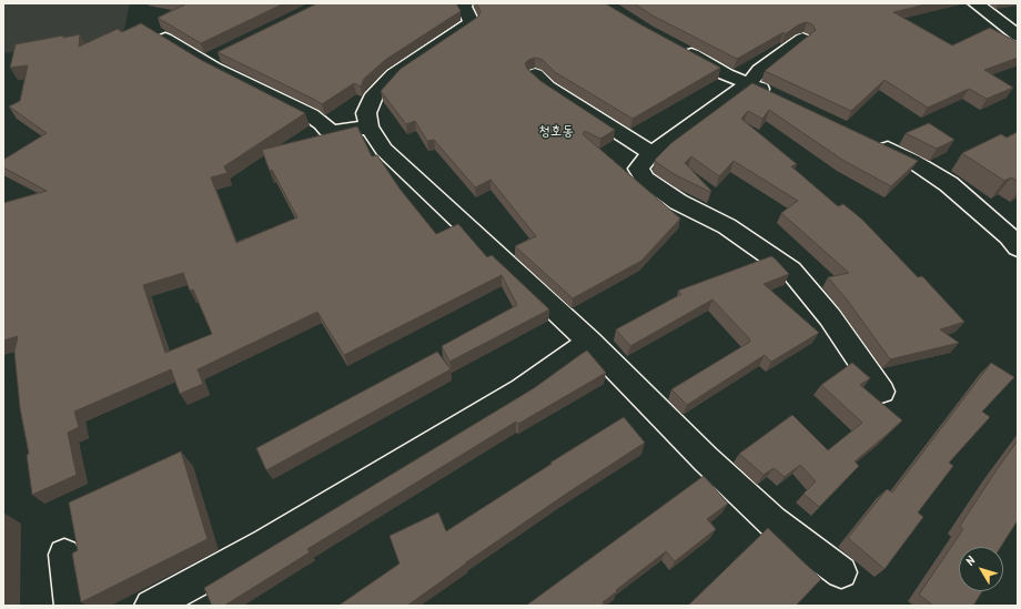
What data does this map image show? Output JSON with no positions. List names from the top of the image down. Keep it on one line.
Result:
{"districts":["청호동"],"north":"top left"}
